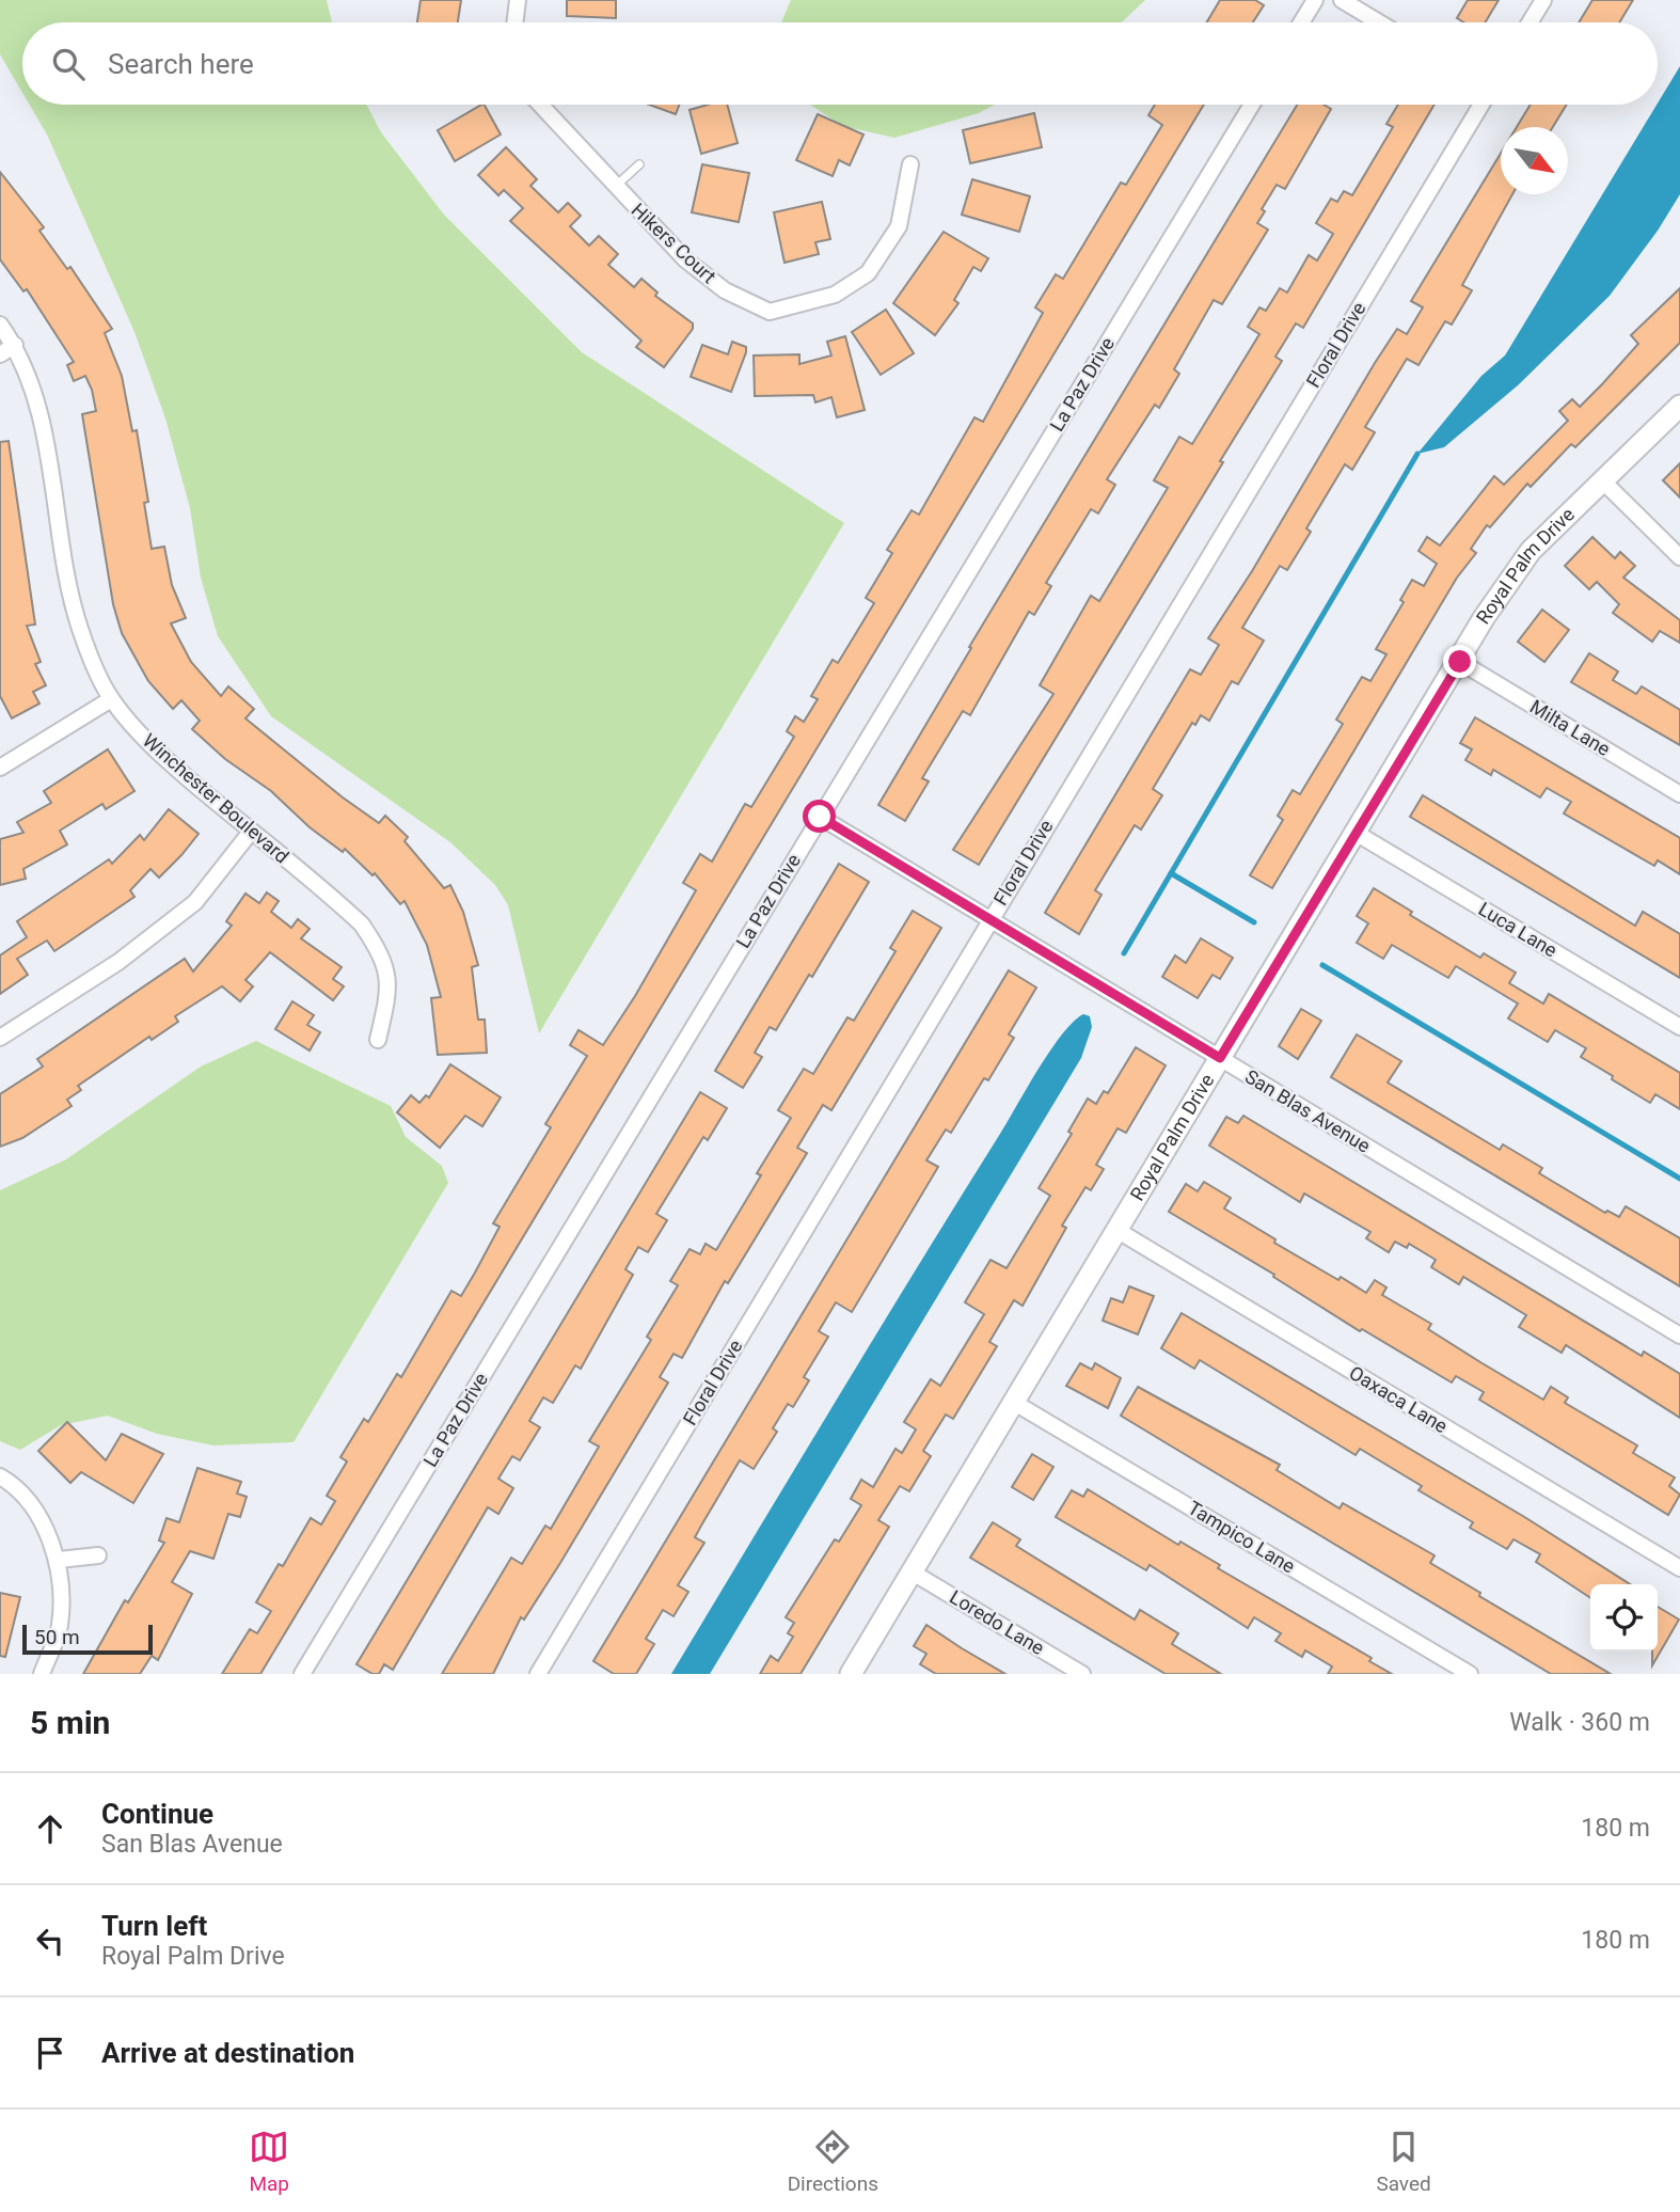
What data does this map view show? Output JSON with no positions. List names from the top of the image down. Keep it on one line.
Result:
{"streets":{"street":["Hikers Court","Floral Drive","La Paz Drive","Royal Palm Drive","Milta Lane","Winchester Boulevard","Luca Lane","San Blas Avenue","Oaxaca Lane","Tampico Lane","Loredo Lane"]},"crossings":[["Floral Drive","San Blas Avenue"],["La Paz Drive","San Blas Avenue"],["Royal Palm Drive","Milta Lane"],["Royal Palm Drive","Luca Lane"],["Royal Palm Drive","San Blas Avenue"],["Royal Palm Drive","Oaxaca Lane"],["Royal Palm Drive","Tampico Lane"],["Royal Palm Drive","Loredo Lane"]],"scale_bar":"50 m","north":"bottom right","page":{"search":"Search here","scale":"50 m","heading":["5 min","Walk · 360 m"],"list":[["Continue","San Blas Avenue","180 m"],["Turn left","Royal Palm Drive","180 m"],"Arrive at destination"],"nav":["Map","Directions","Saved"]}}
